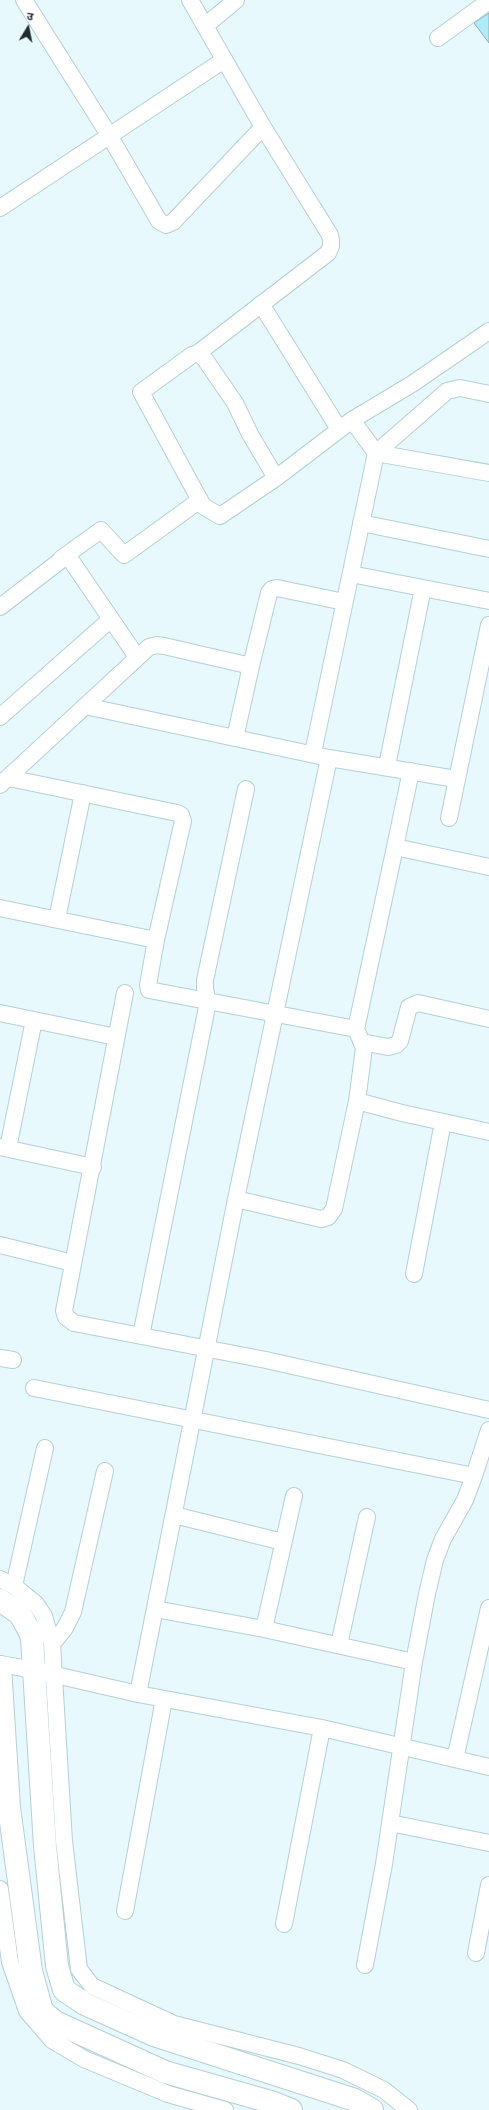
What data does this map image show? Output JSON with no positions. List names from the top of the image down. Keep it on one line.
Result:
{"north":"top"}
